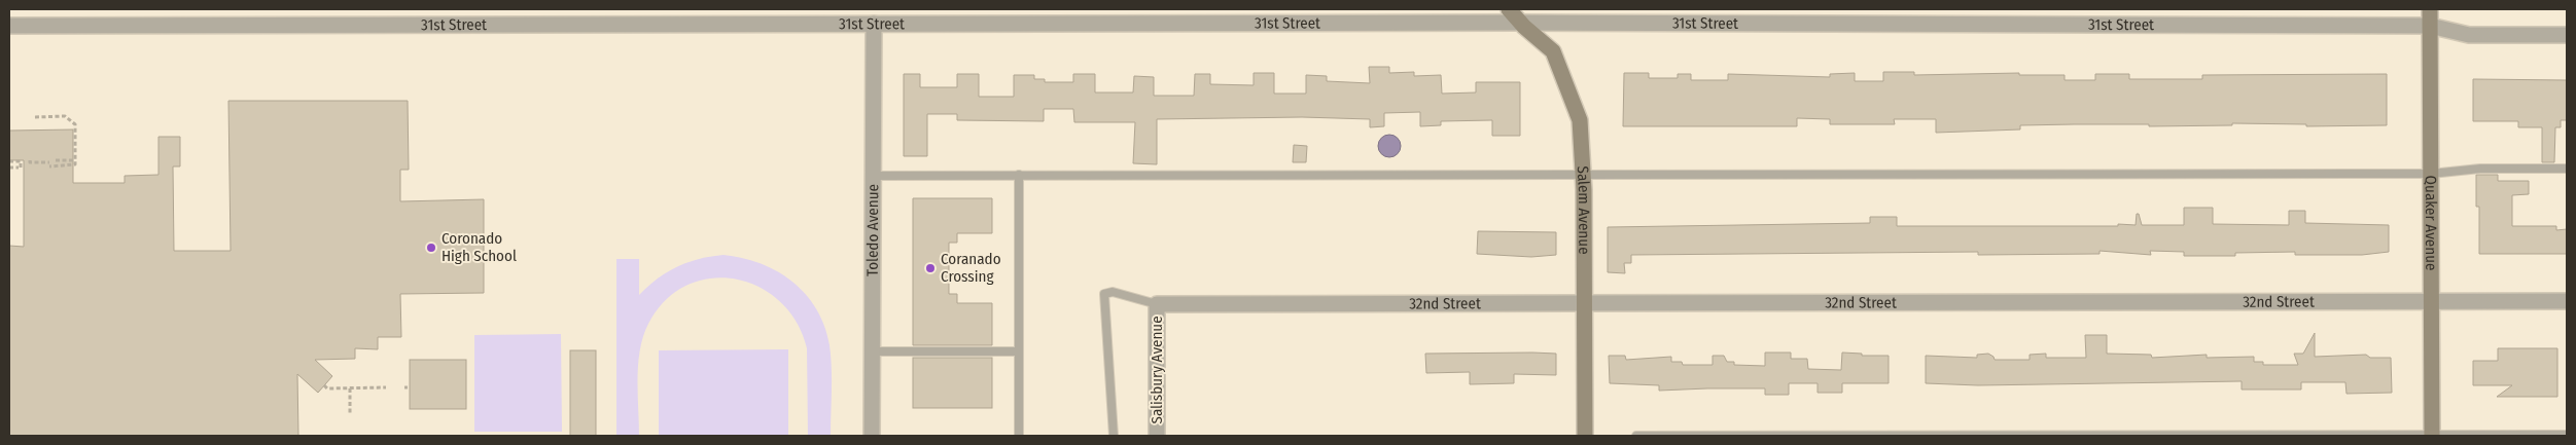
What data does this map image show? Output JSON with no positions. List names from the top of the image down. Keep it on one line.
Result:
{"streets":{"street":["31st Street","Salem Avenue","Quaker Avenue","Toledo Avenue","32nd Street","Salisbury Avenue"]},"crossings":[["31st Street","Salem Avenue"],["31st Street","Quaker Avenue"],["31st Street","Toledo Avenue"],["Salem Avenue","32nd Street"],["Quaker Avenue","32nd Street"],["32nd Street","Salisbury Avenue"]],"places":["Coronado High School","Coranado Crossing"]}
